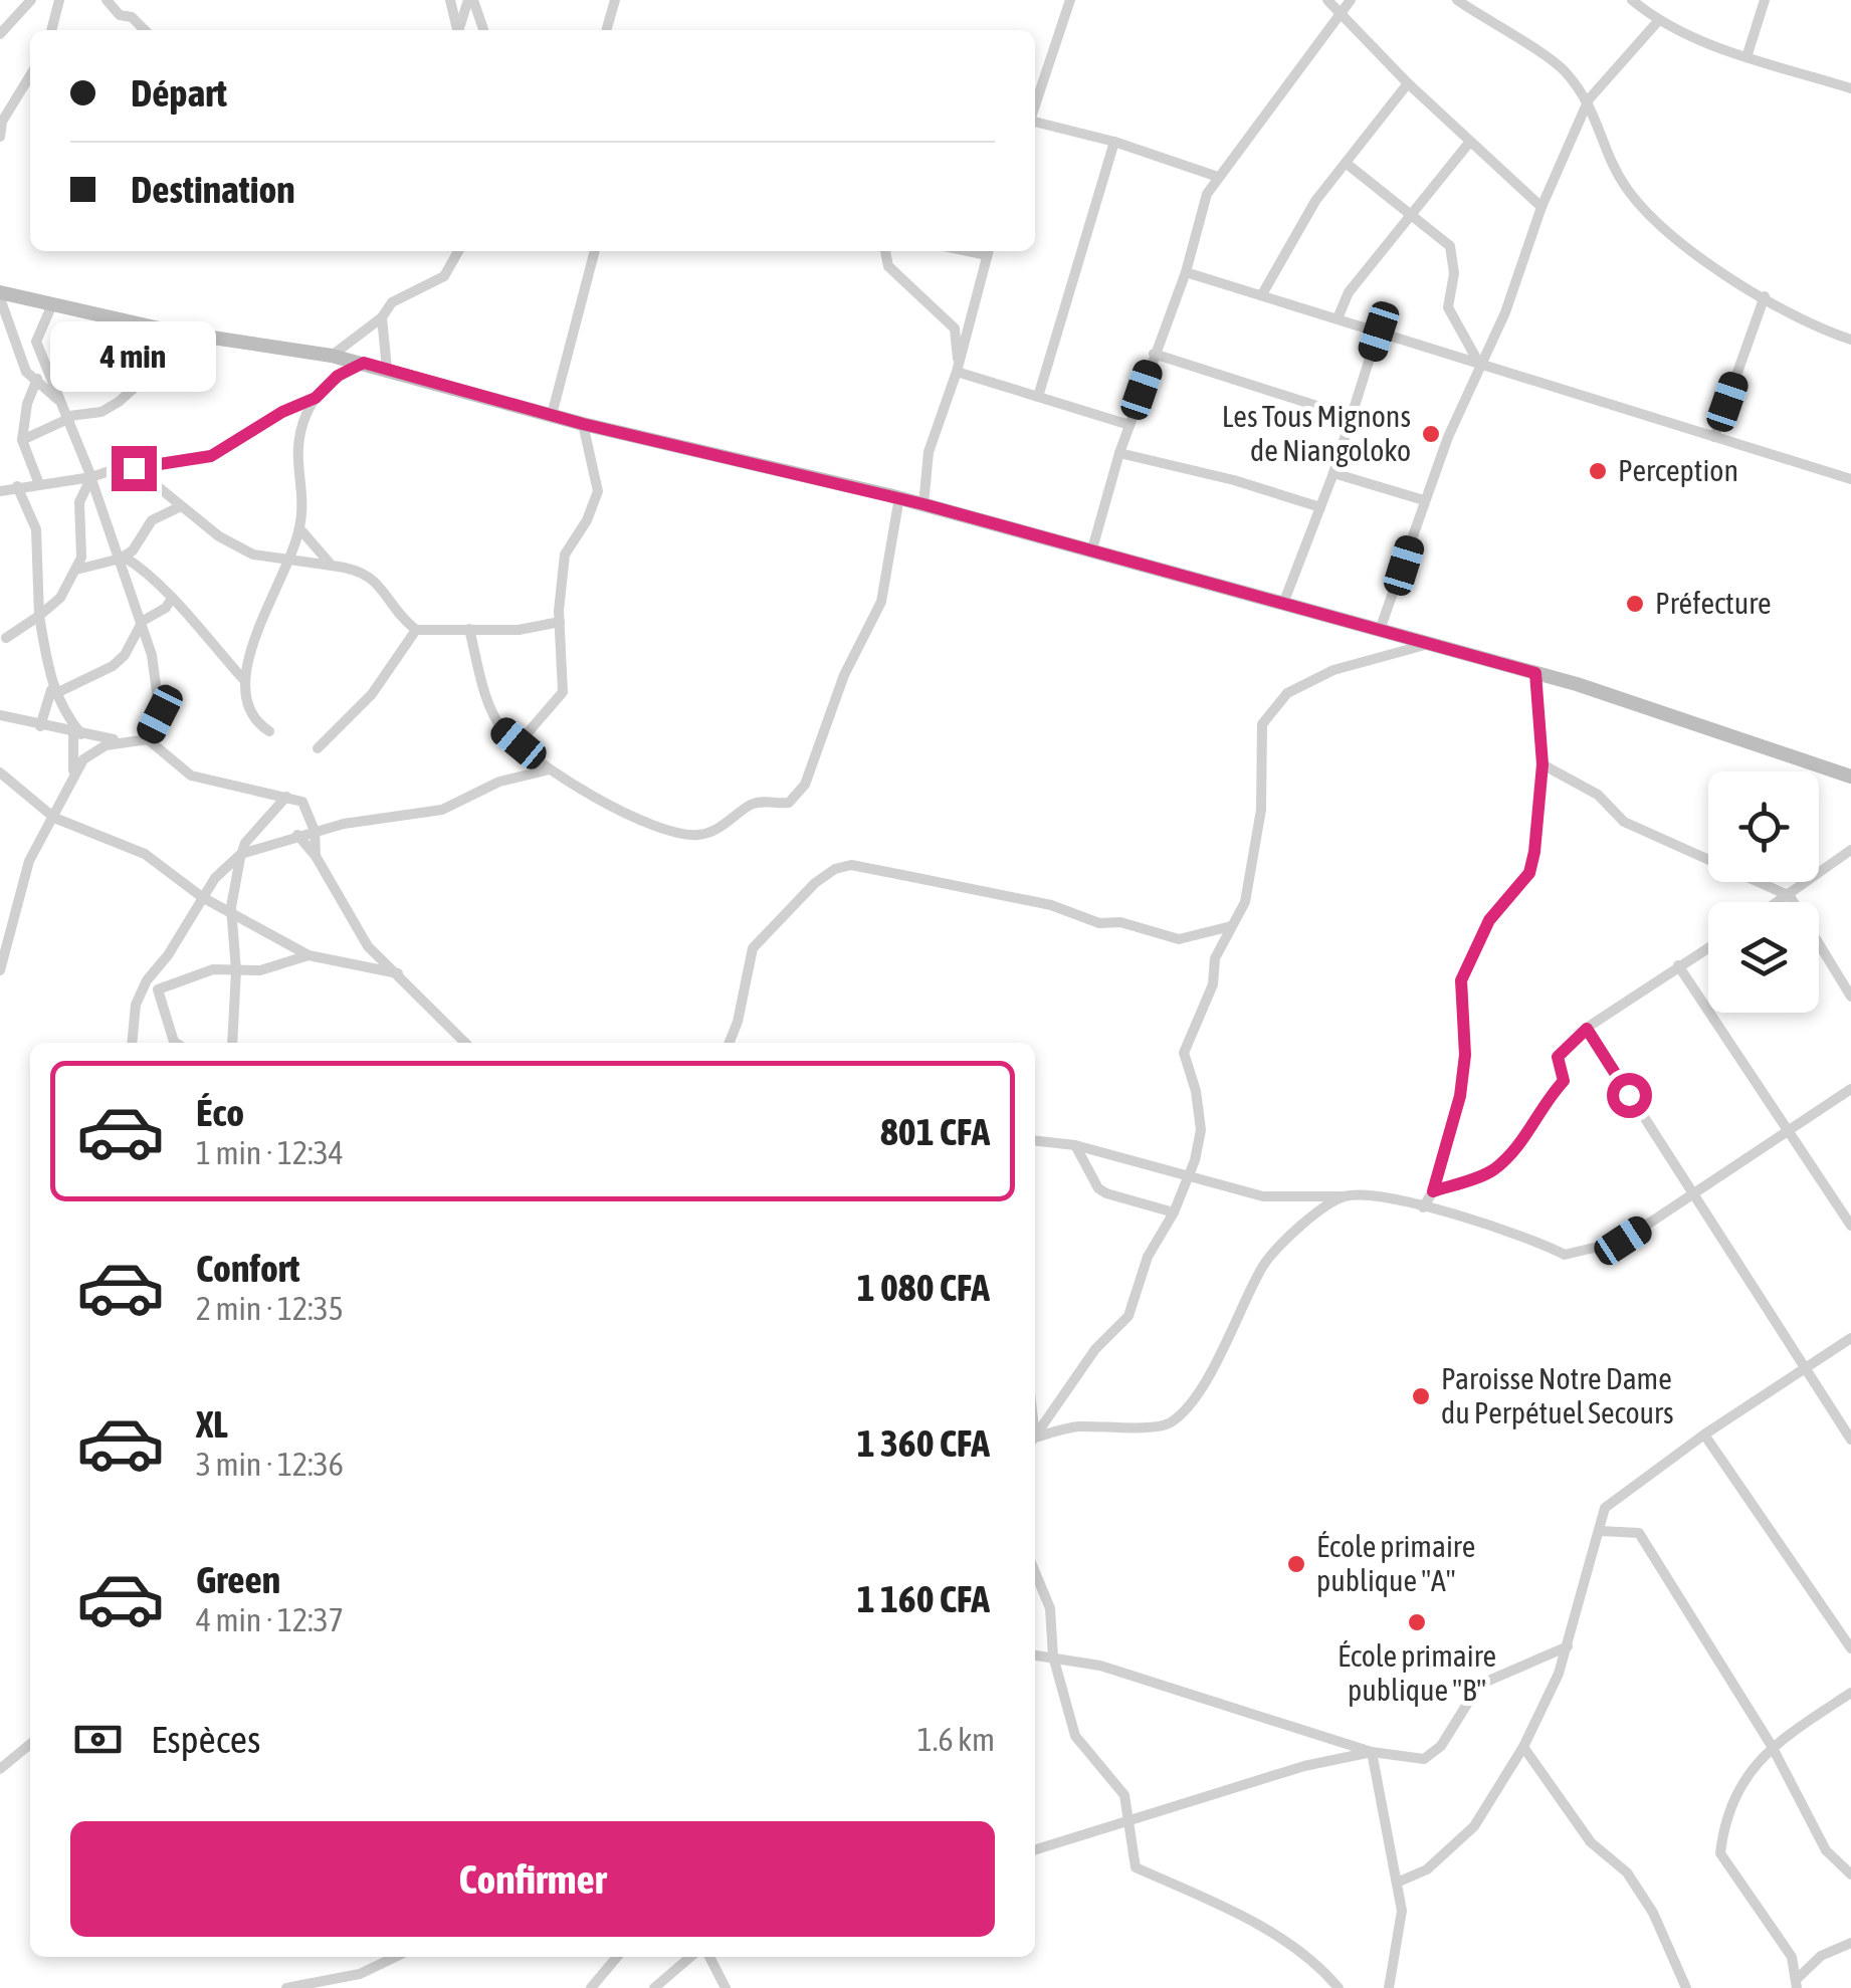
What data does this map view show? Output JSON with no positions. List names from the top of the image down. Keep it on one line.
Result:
{"places":["Les Tous Mignons de Niangoloko","Perception","Préfecture","Paroisse Notre Dame du Perpétuel Secours","École primaire publique \"A\"","École primaire publique \"B\""],"page":{"banner":["Départ","Destination"],"bubble":"4 min","list":[{"name":"Éco","note":"1 min · 12:34","value":"801 CFA"},{"name":"Confort","note":"2 min · 12:35","value":"1 080 CFA"},{"name":"XL","note":"3 min · 12:36","value":"1 360 CFA"},{"name":"Green","note":"4 min · 12:37","value":"1 160 CFA"}],"pay":["Espèces","1.6 km"],"buttons":"Confirmer"}}
